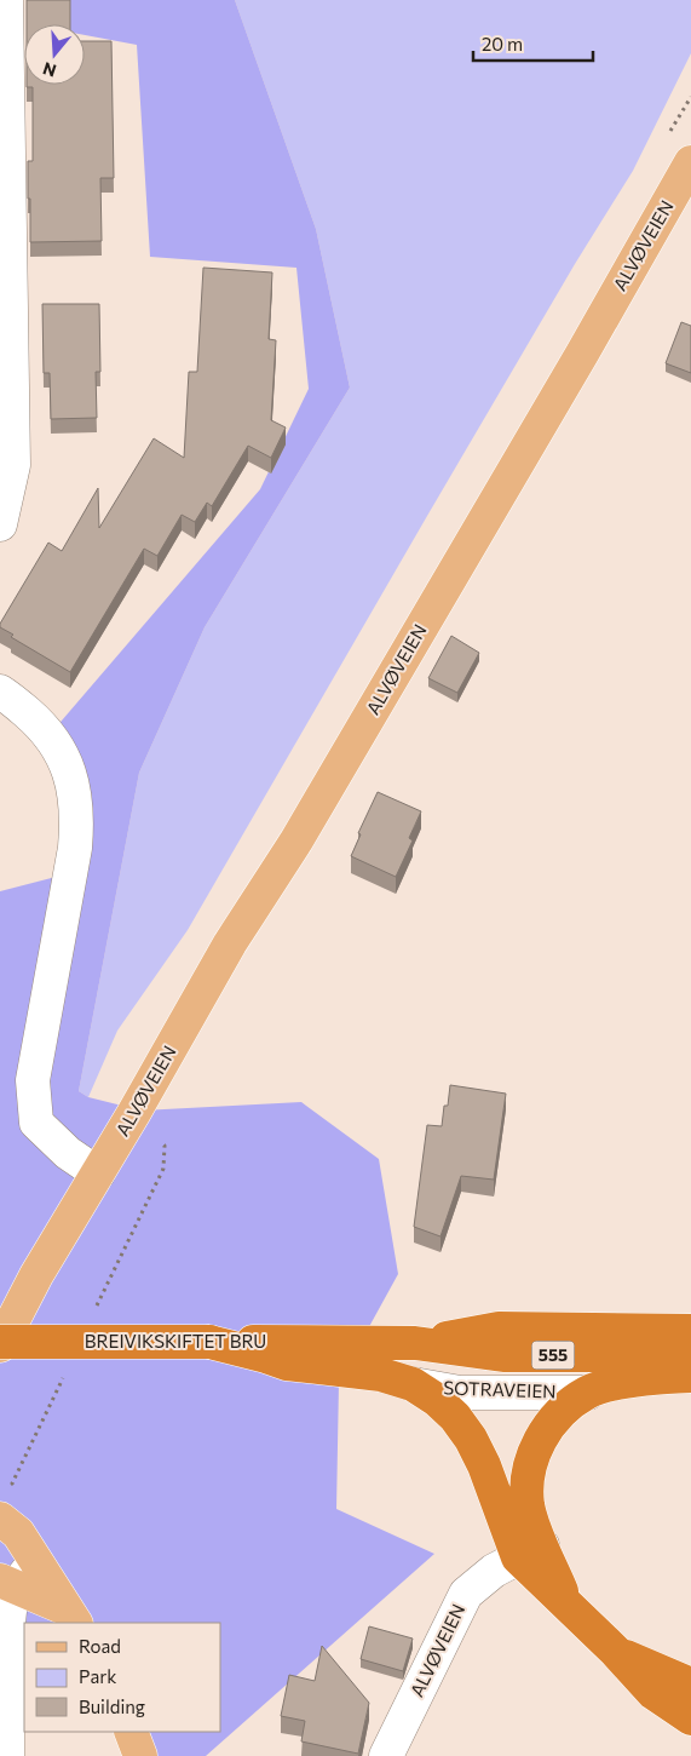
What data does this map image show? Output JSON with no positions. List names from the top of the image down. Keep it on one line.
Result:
{"streets":{"highway":["BREIVIKSKIFTET BRU","555","SOTRAVEIEN"],"main road":["ALVØVEIEN"]},"crossings":[["ALVØVEIEN","BREIVIKSKIFTET BRU"],["ALVØVEIEN","555"],["BREIVIKSKIFTET BRU","555"],["BREIVIKSKIFTET BRU","SOTRAVEIEN"],["555","SOTRAVEIEN"]],"legend":["Road","Park","Building"],"scale_bar":"20 m","north":"bottom"}
